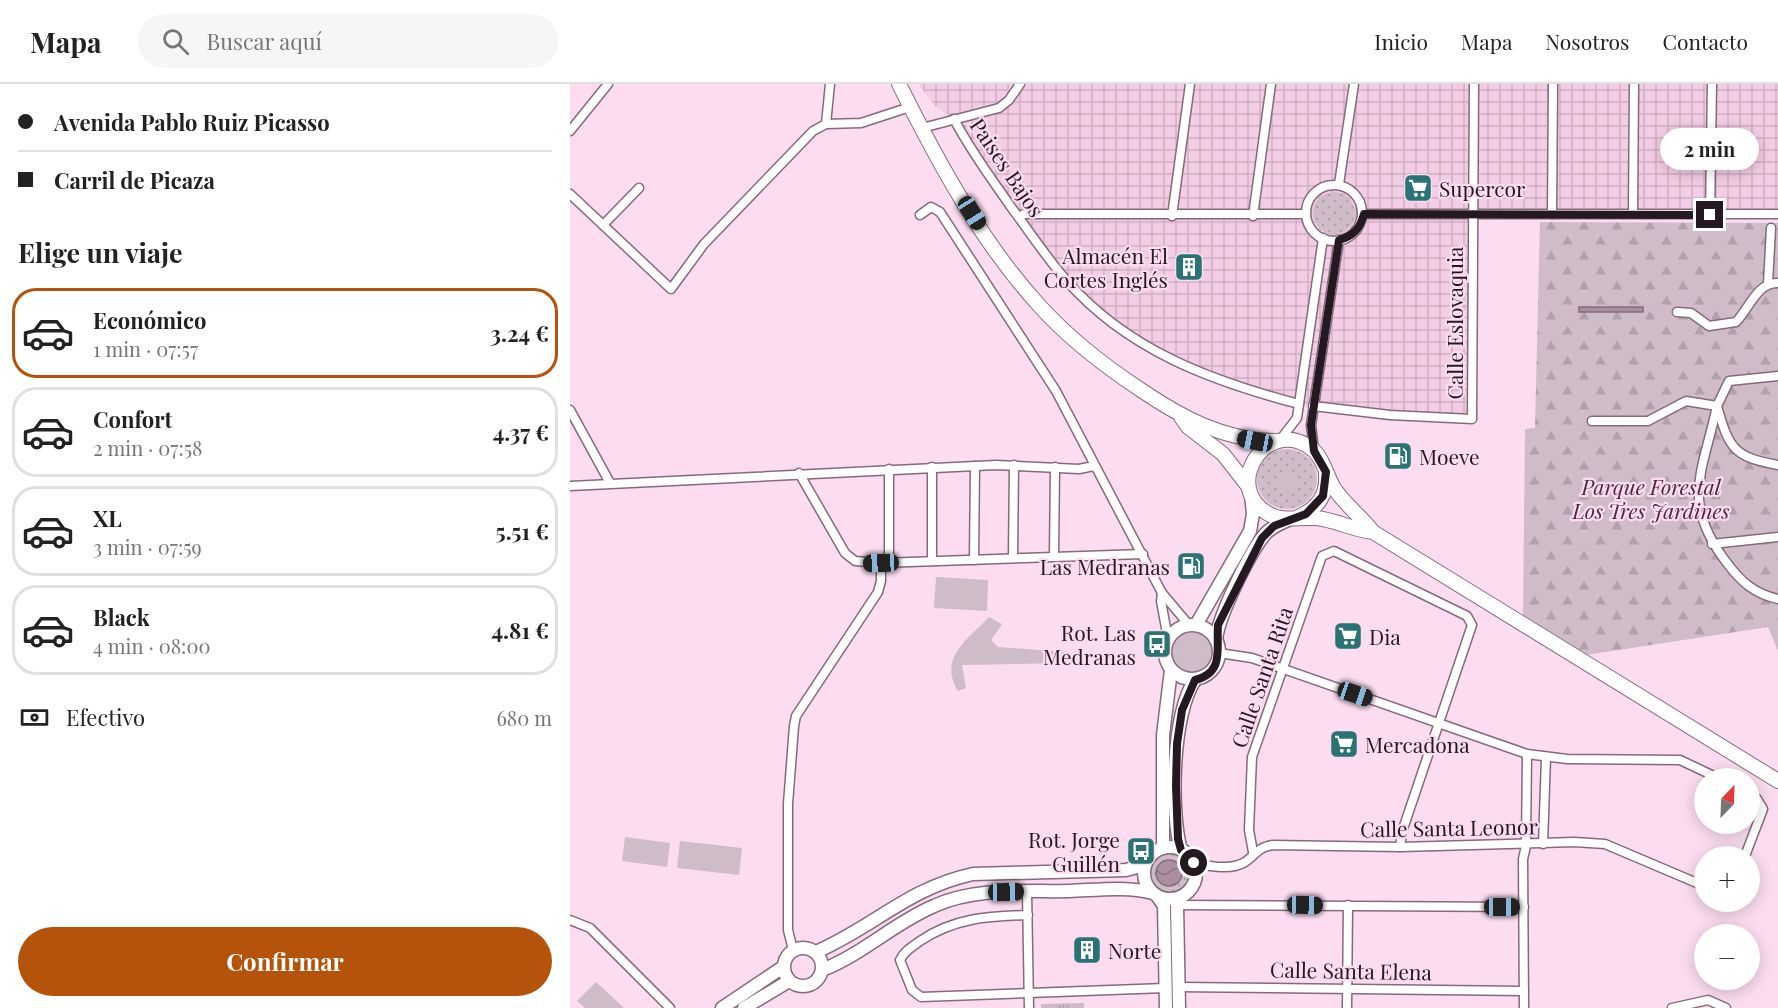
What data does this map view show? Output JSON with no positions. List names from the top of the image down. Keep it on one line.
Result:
{"streets":{"street":["Paises Bajos","Calle Eslovaquia","Calle Santa Rita","Calle Santa Leonor","Calle Santa Elena"]},"crossings":[["Calle Santa Rita","Calle Santa Leonor"]],"parks":["Parque Forestal Los Tres Jardines"],"places":{"supermarket":["Supercor","Dia","Mercadona"],"building":["Almacén El Cortes Inglés","Norte"],"fuel station":["Moeve","Las Medranas"],"bus stop":["Rot. Las Medranas","Rot. Jorge Guillén"]},"north":"top right","page":{"header":"Mapa","search":"Buscar aquí","nav":["Inicio","Mapa","Nosotros","Contacto"],"banner":["Avenida Pablo Ruiz Picasso","Carril de Picaza"],"bubble":"2 min","heading":"Elige un viaje","list":[{"name":"Económico","note":"1 min · 07:57","value":"3.24 €"},{"name":"Confort","note":"2 min · 07:58","value":"4.37 €"},{"name":"XL","note":"3 min · 07:59","value":"5.51 €"},{"name":"Black","note":"4 min · 08:00","value":"4.81 €"}],"pay":["Efectivo","680 m"],"map_buttons":["+","−"],"buttons":"Confirmar"}}
